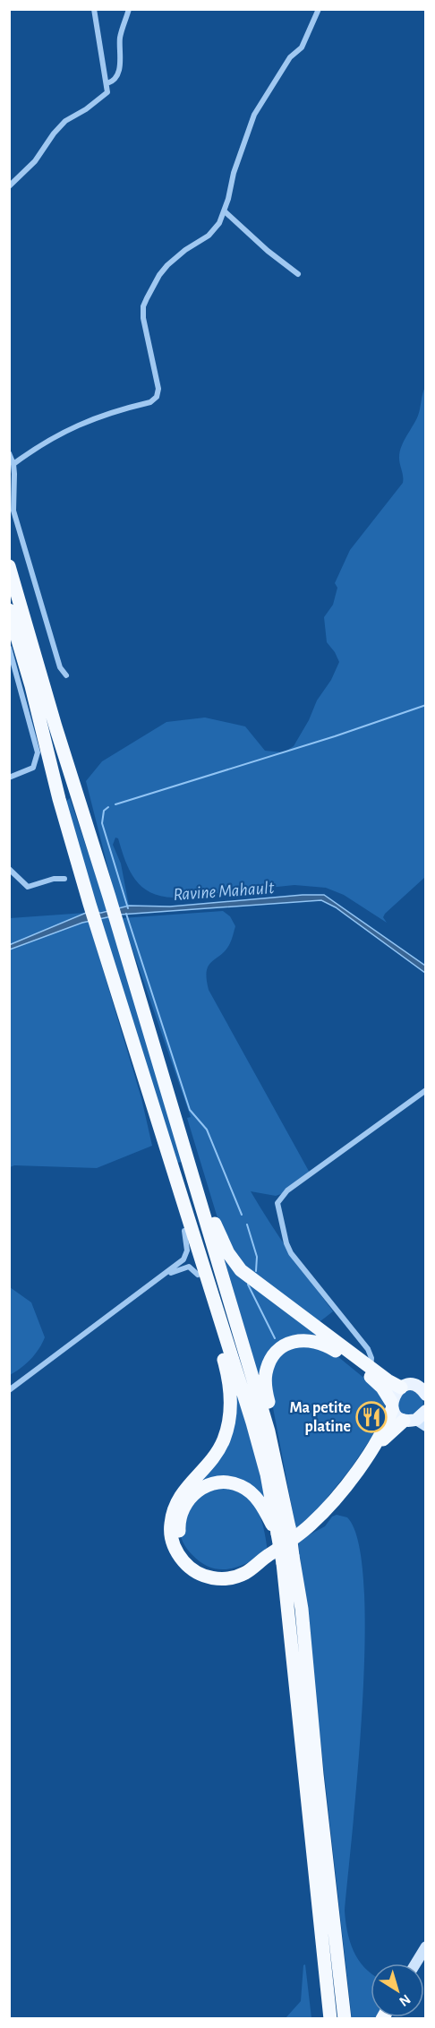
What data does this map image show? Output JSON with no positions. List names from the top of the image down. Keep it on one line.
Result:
{"water":["Ravine Mahault"],"places":{"restaurant":["Ma petite platine"]},"north":"bottom right"}
